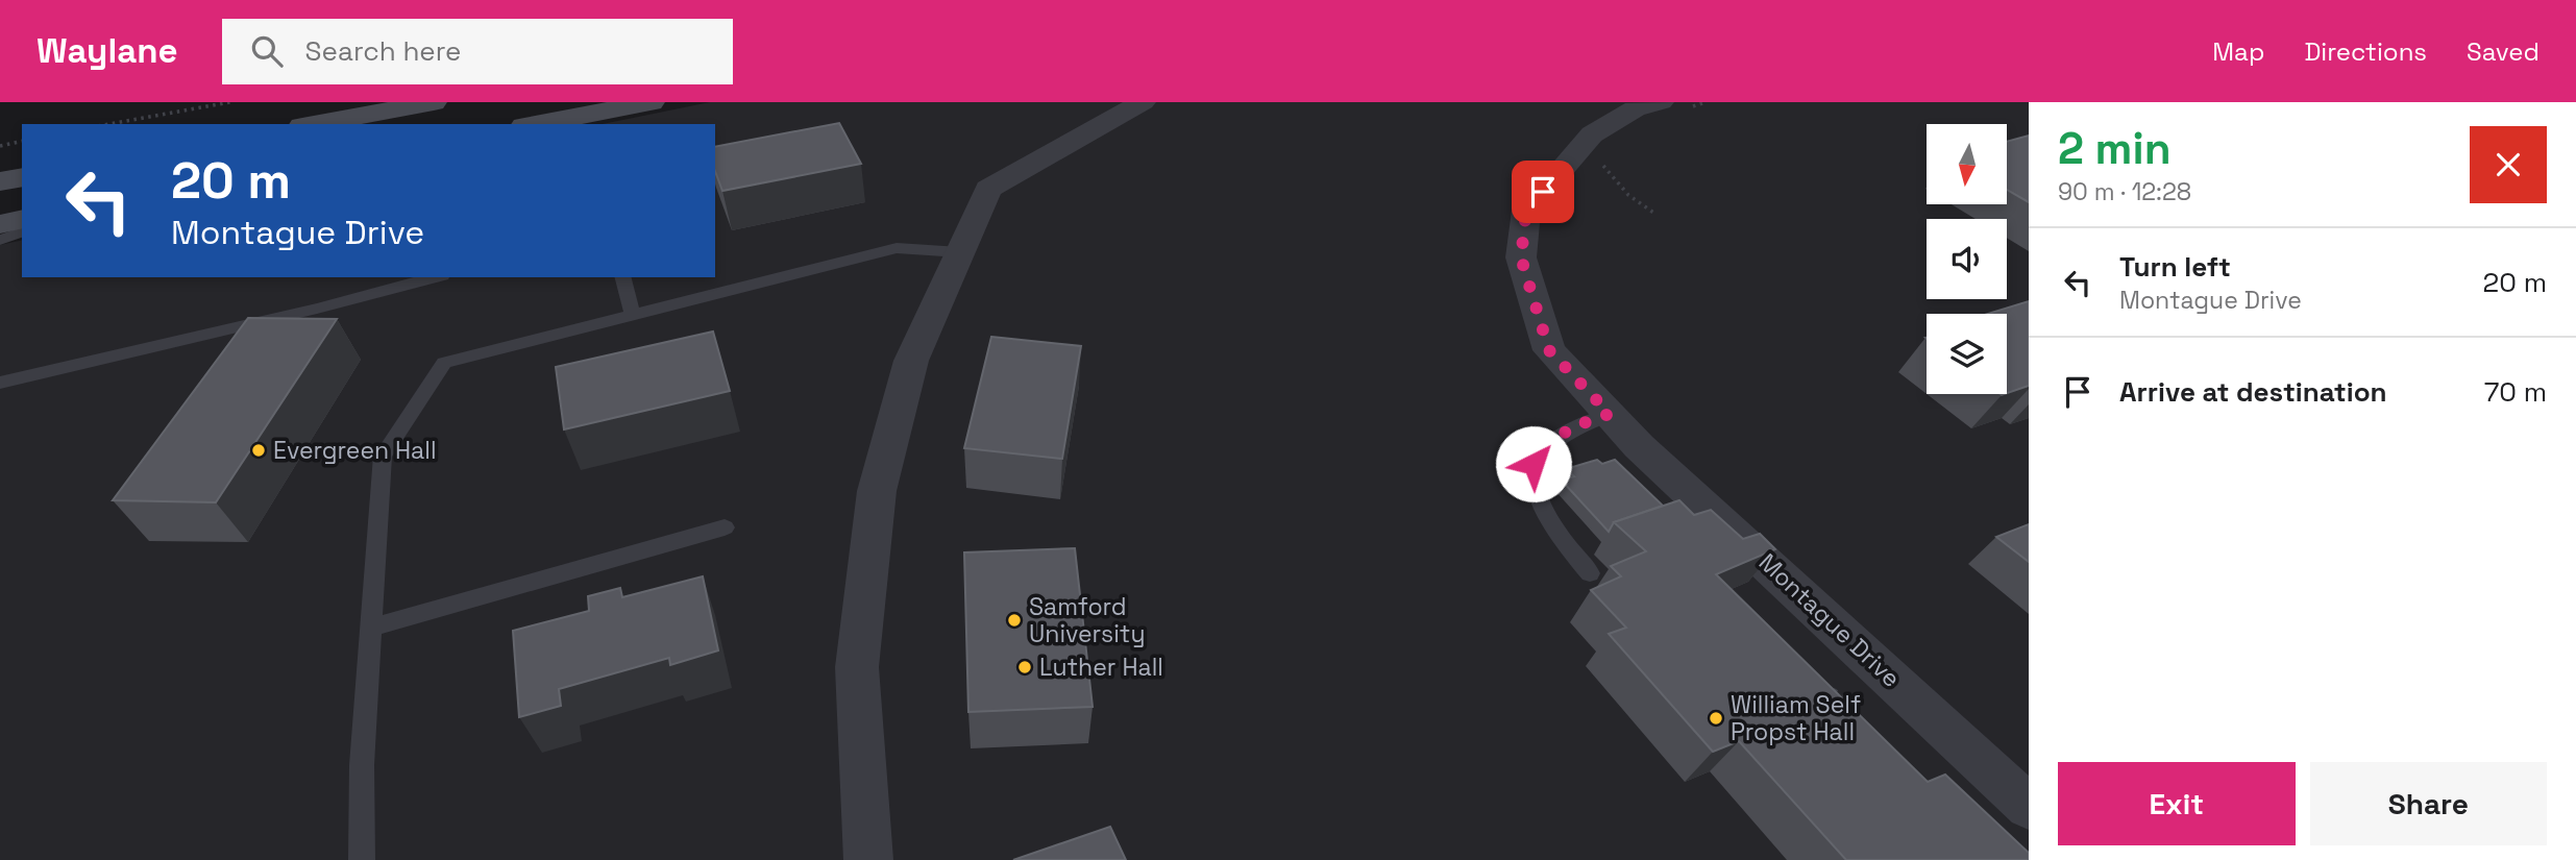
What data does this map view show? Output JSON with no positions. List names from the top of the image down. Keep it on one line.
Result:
{"streets":{"street":["Montague Drive"]},"places":["Evergreen Hall","Samford University","Luther Hall","William Self Propst Hall"],"north":"bottom","page":{"header":"Waylane","search":"Search here","nav":["Map","Directions","Saved"],"heading":["2 min","90 m · 12:28"],"turn":["20 m","Montague Drive"],"list":[{"name":"Turn left","note":"Montague Drive","value":"20 m"},{"name":"Arrive at destination","value":"70 m"}],"buttons":["Exit","Share"]}}
